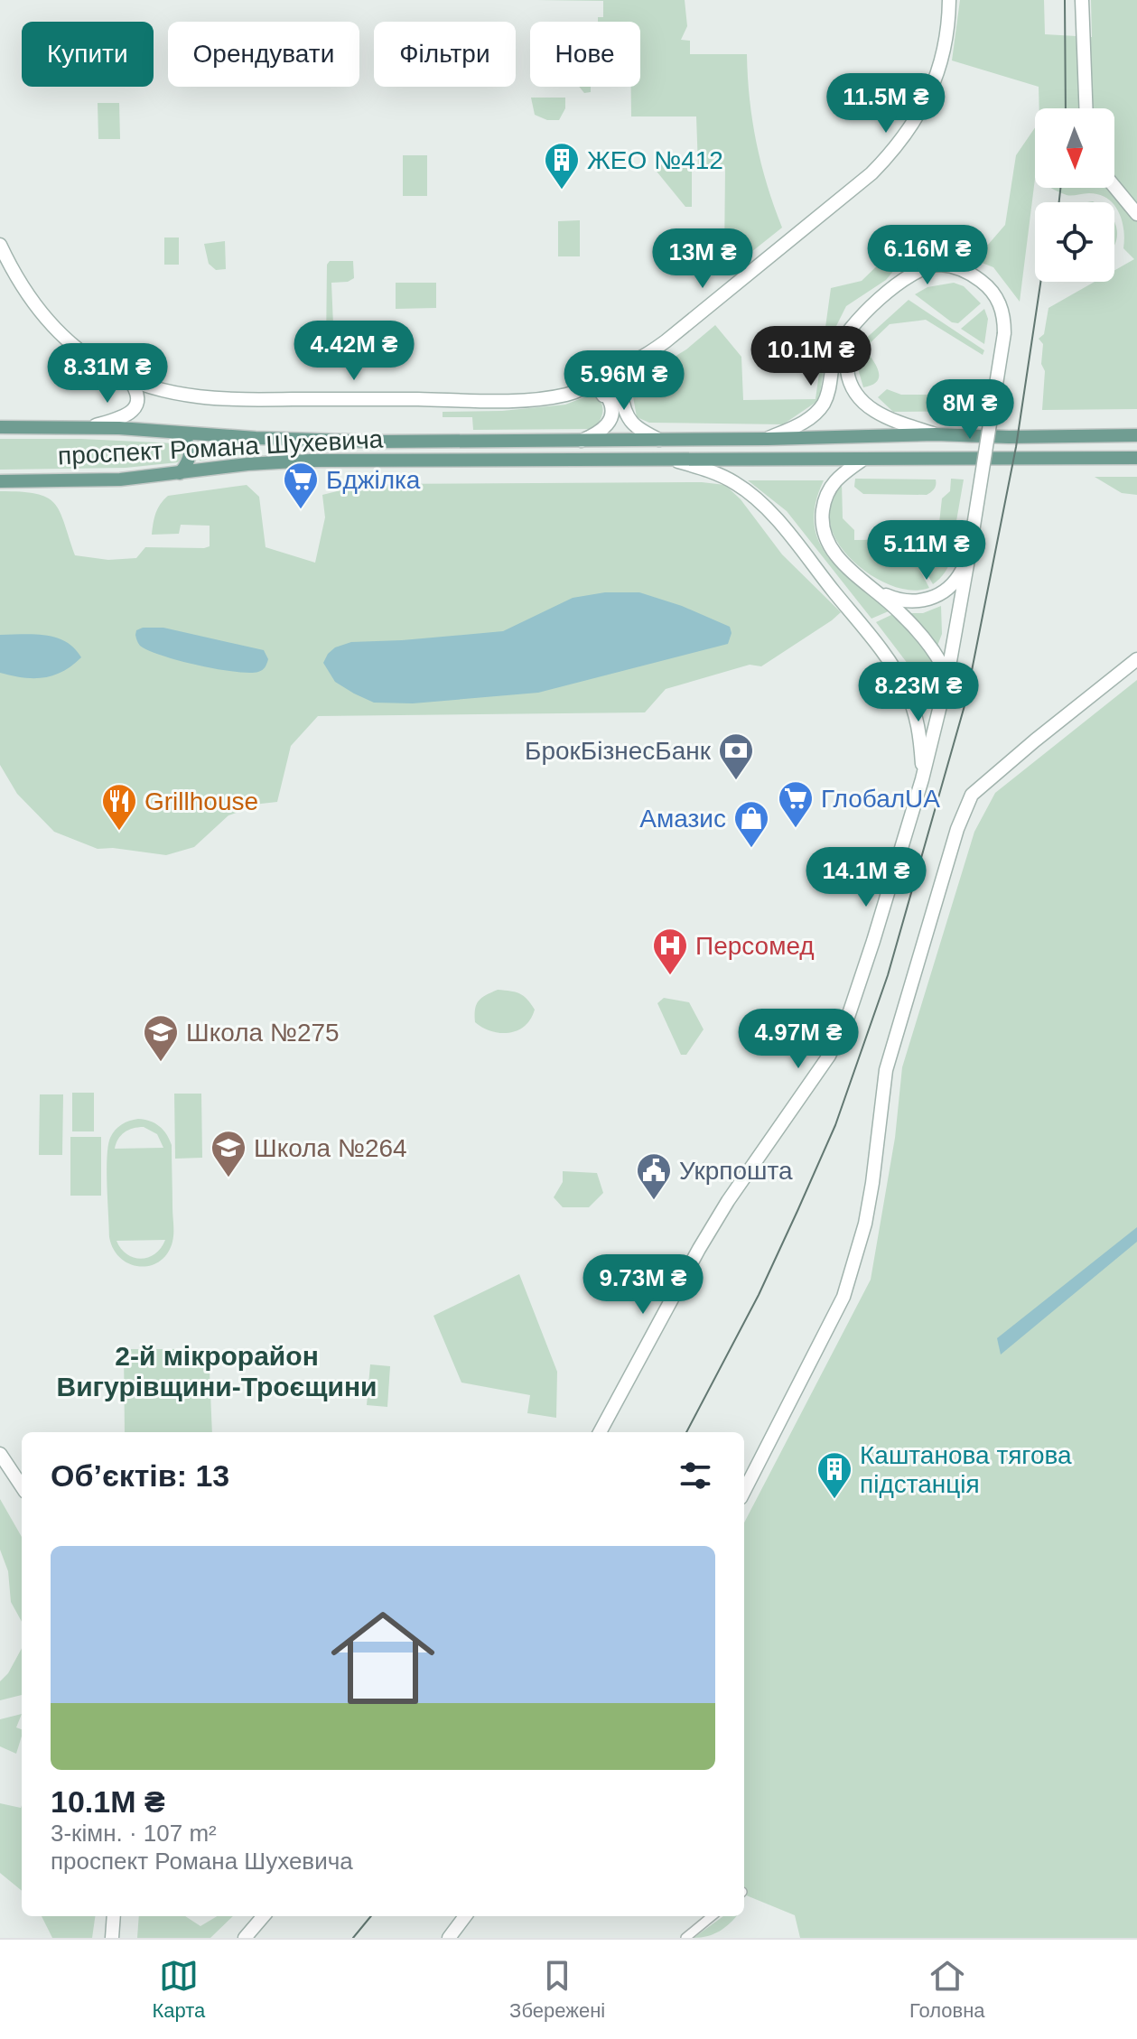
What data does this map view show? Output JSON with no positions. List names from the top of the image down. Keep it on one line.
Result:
{"streets":{"main road":["проспект Романа Шухевича"]},"districts":["2-й мікрорайон Вигурівщини-Троєщини"],"places":{"building":["ЖЕО №412","Каштанова тягова пiдстанцiя"],"supermarket":["Бджілка","ГлобалUA"],"bank":["БрокБізнесБанк"],"restaurant":["Grillhouse"],"shop":["Амазис"],"hospital":["Персомед"],"school or university":["Школа №275","Школа №264"],"public building":["Укрпошта"]},"north":"bottom","page":{"chip":["Купити","Орендувати","Фільтри","Нове"],"price":["11.5M ₴","6.16M ₴","13M ₴","4.42M ₴","10.1M ₴","8.31M ₴","5.96M ₴","8M ₴","5.11M ₴","8.23M ₴","14.1M ₴","4.97M ₴","9.73M ₴"],"heading":"Об’єктів: 13","list":[{"name":"10.1M ₴","note":"3-кімн. · 107 m² · проспект Романа Шухевича"}],"tabs":["Карта","Збережені","Головна"]}}
